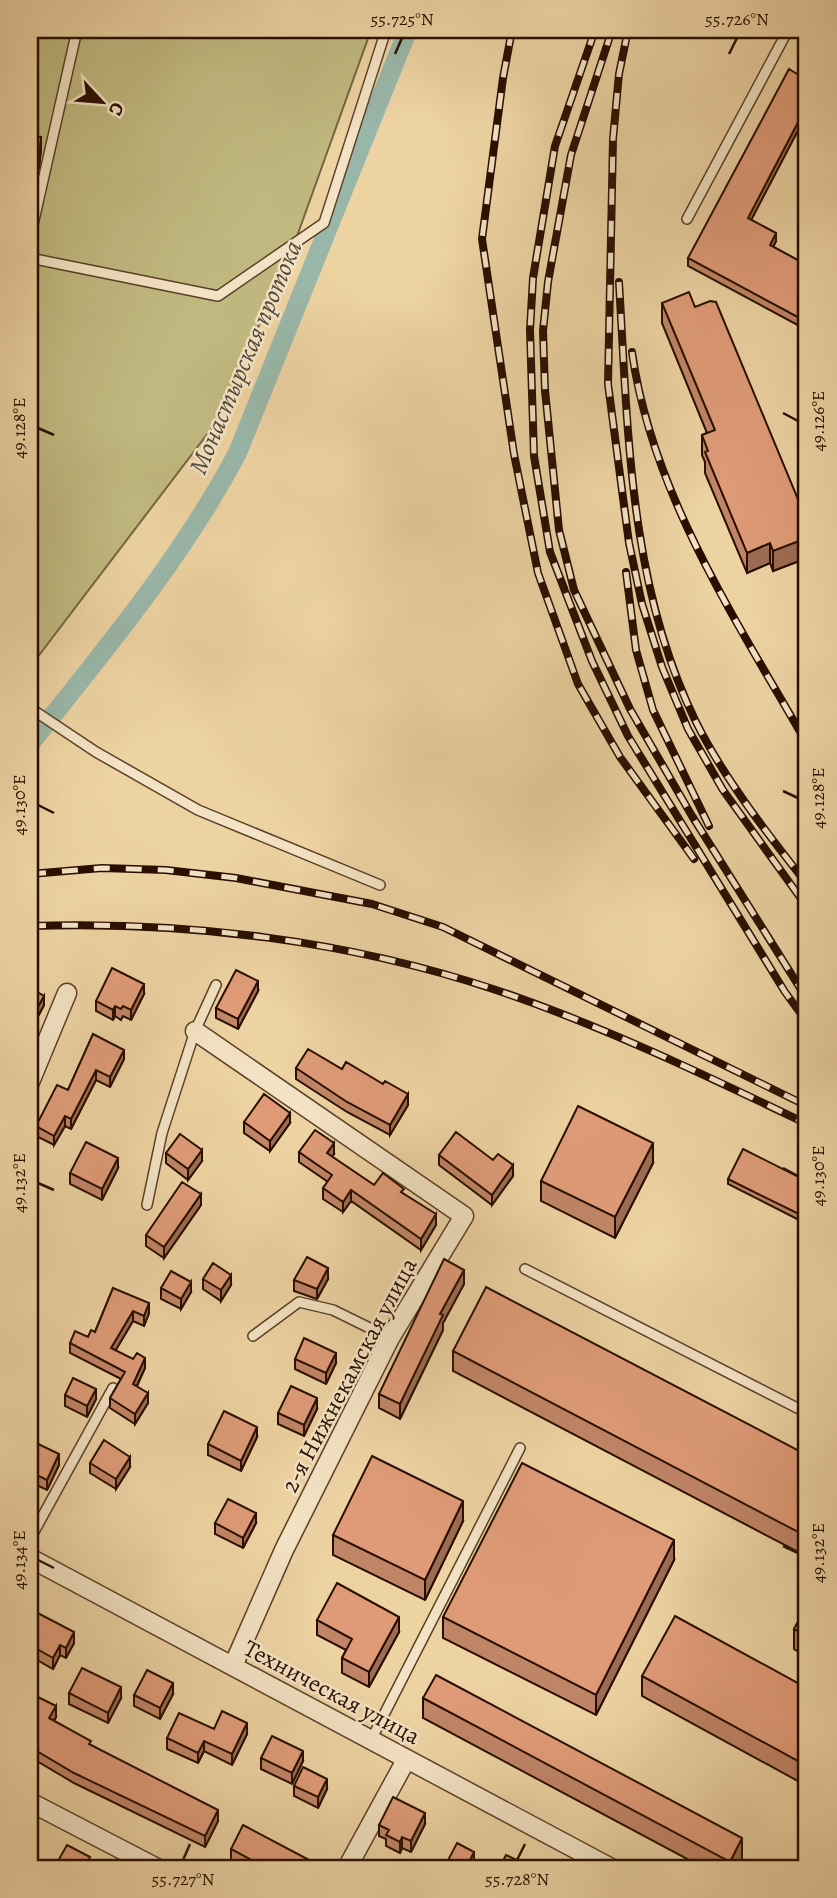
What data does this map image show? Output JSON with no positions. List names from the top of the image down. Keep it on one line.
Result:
{"streets":{"street":["2-я Нижнекамская улица","Техническая улица"]},"crossings":[["2-я Нижнекамская улица","Техническая улица"]],"water":["Монастырская протока"],"north":"bottom right","coordinates":["55.725°N","55.726°N","49.126°E","49.128°E","49.130°E","49.132°E","49.134°E","55.727°N","55.728°N"]}
